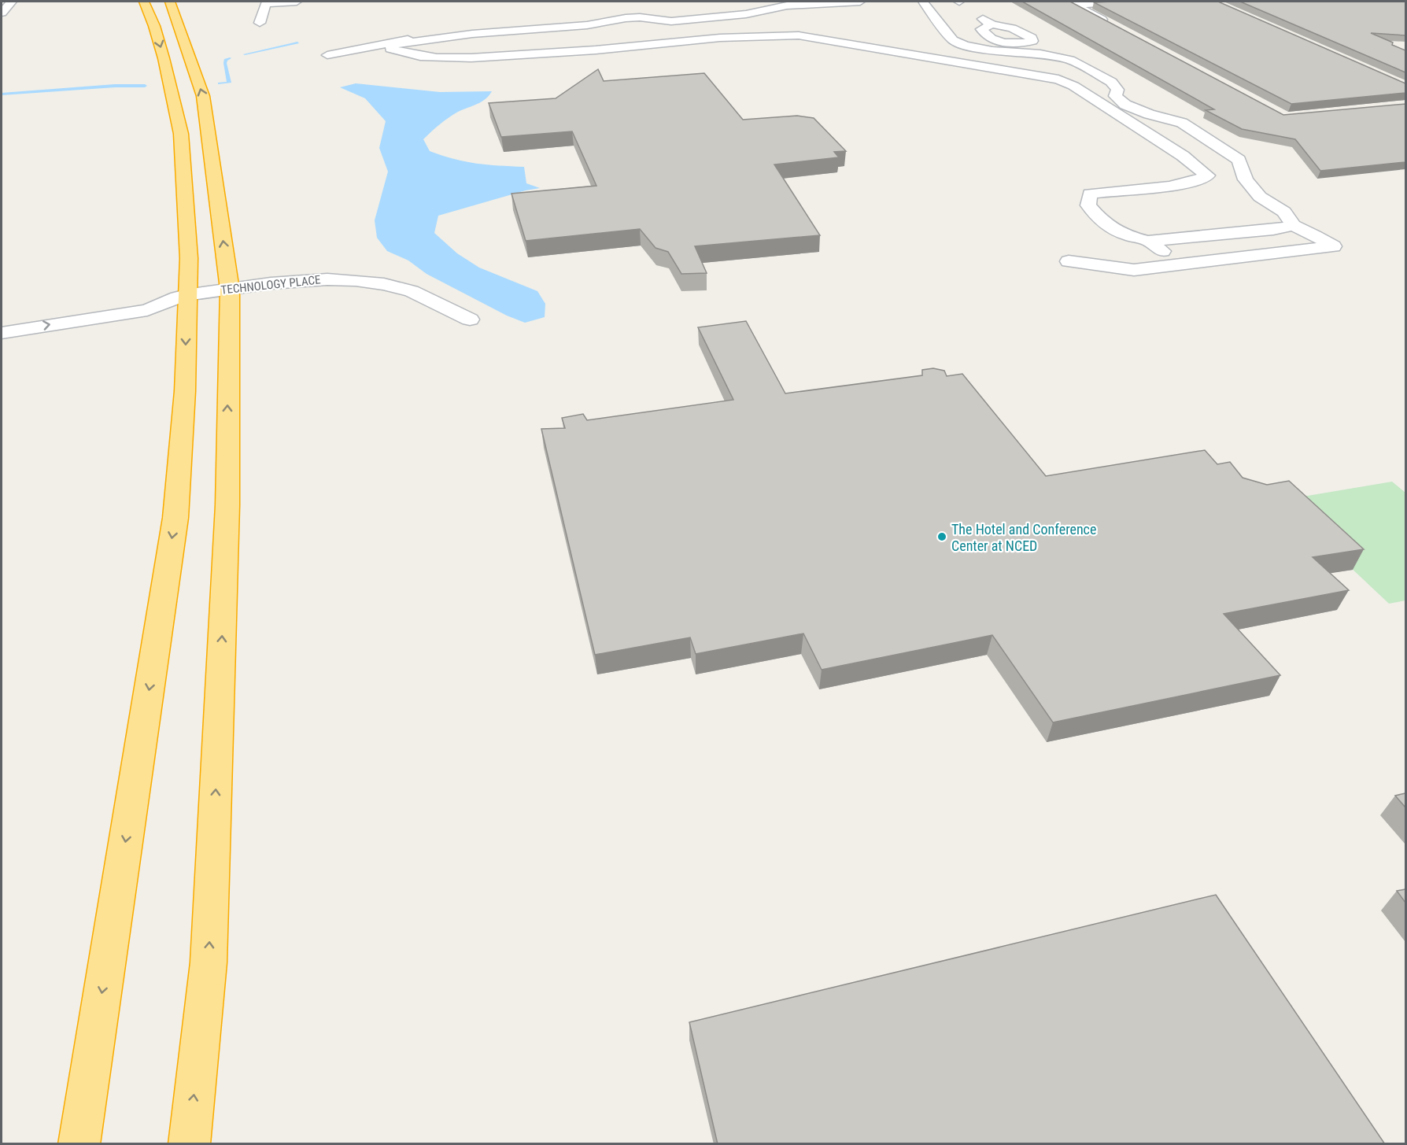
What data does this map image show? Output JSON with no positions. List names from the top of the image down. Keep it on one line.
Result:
{"streets":{"street":["TECHNOLOGY PLACE"]},"places":["The Hotel and Conference Center at NCED"]}
